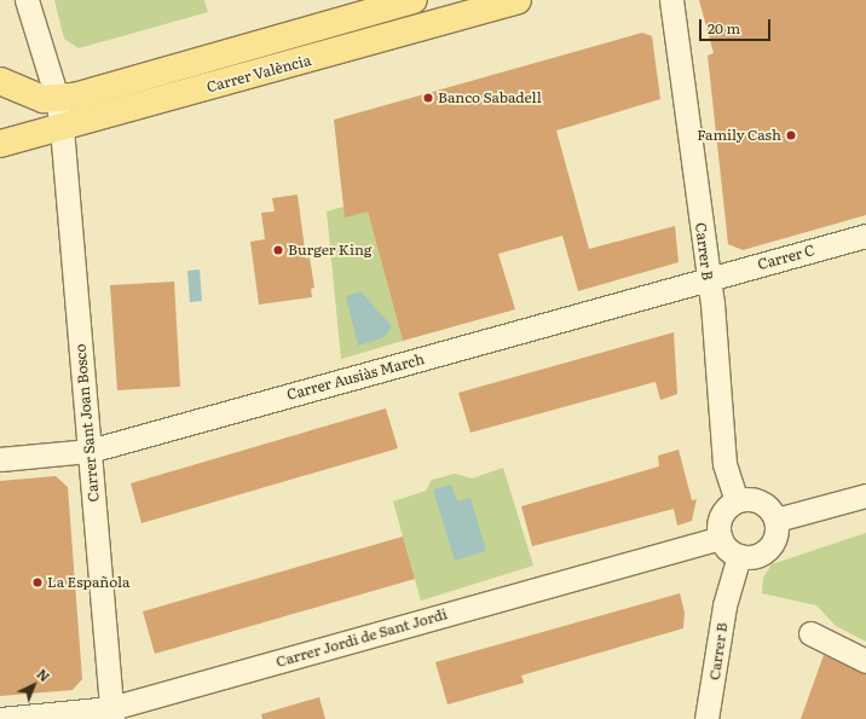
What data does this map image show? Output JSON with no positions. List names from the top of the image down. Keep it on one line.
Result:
{"streets":{"main road":["Carrer València"],"street":["Carrer B","Carrer C","Carrer Ausiàs March","Carrer Sant Joan Bosco","Carrer Jordi de Sant Jordi"]},"crossings":[["Carrer València","Carrer Sant Joan Bosco"],["Carrer B","Carrer C"],["Carrer B","Carrer Ausiàs March"],["Carrer B","Carrer Jordi de Sant Jordi"],["Carrer C","Carrer Ausiàs March"],["Carrer Ausiàs March","Carrer Sant Joan Bosco"],["Carrer Sant Joan Bosco","Carrer Jordi de Sant Jordi"]],"places":["Banco Sabadell","Family Cash","Burger King","La Española"],"scale_bar":"20 m","north":"top right"}
